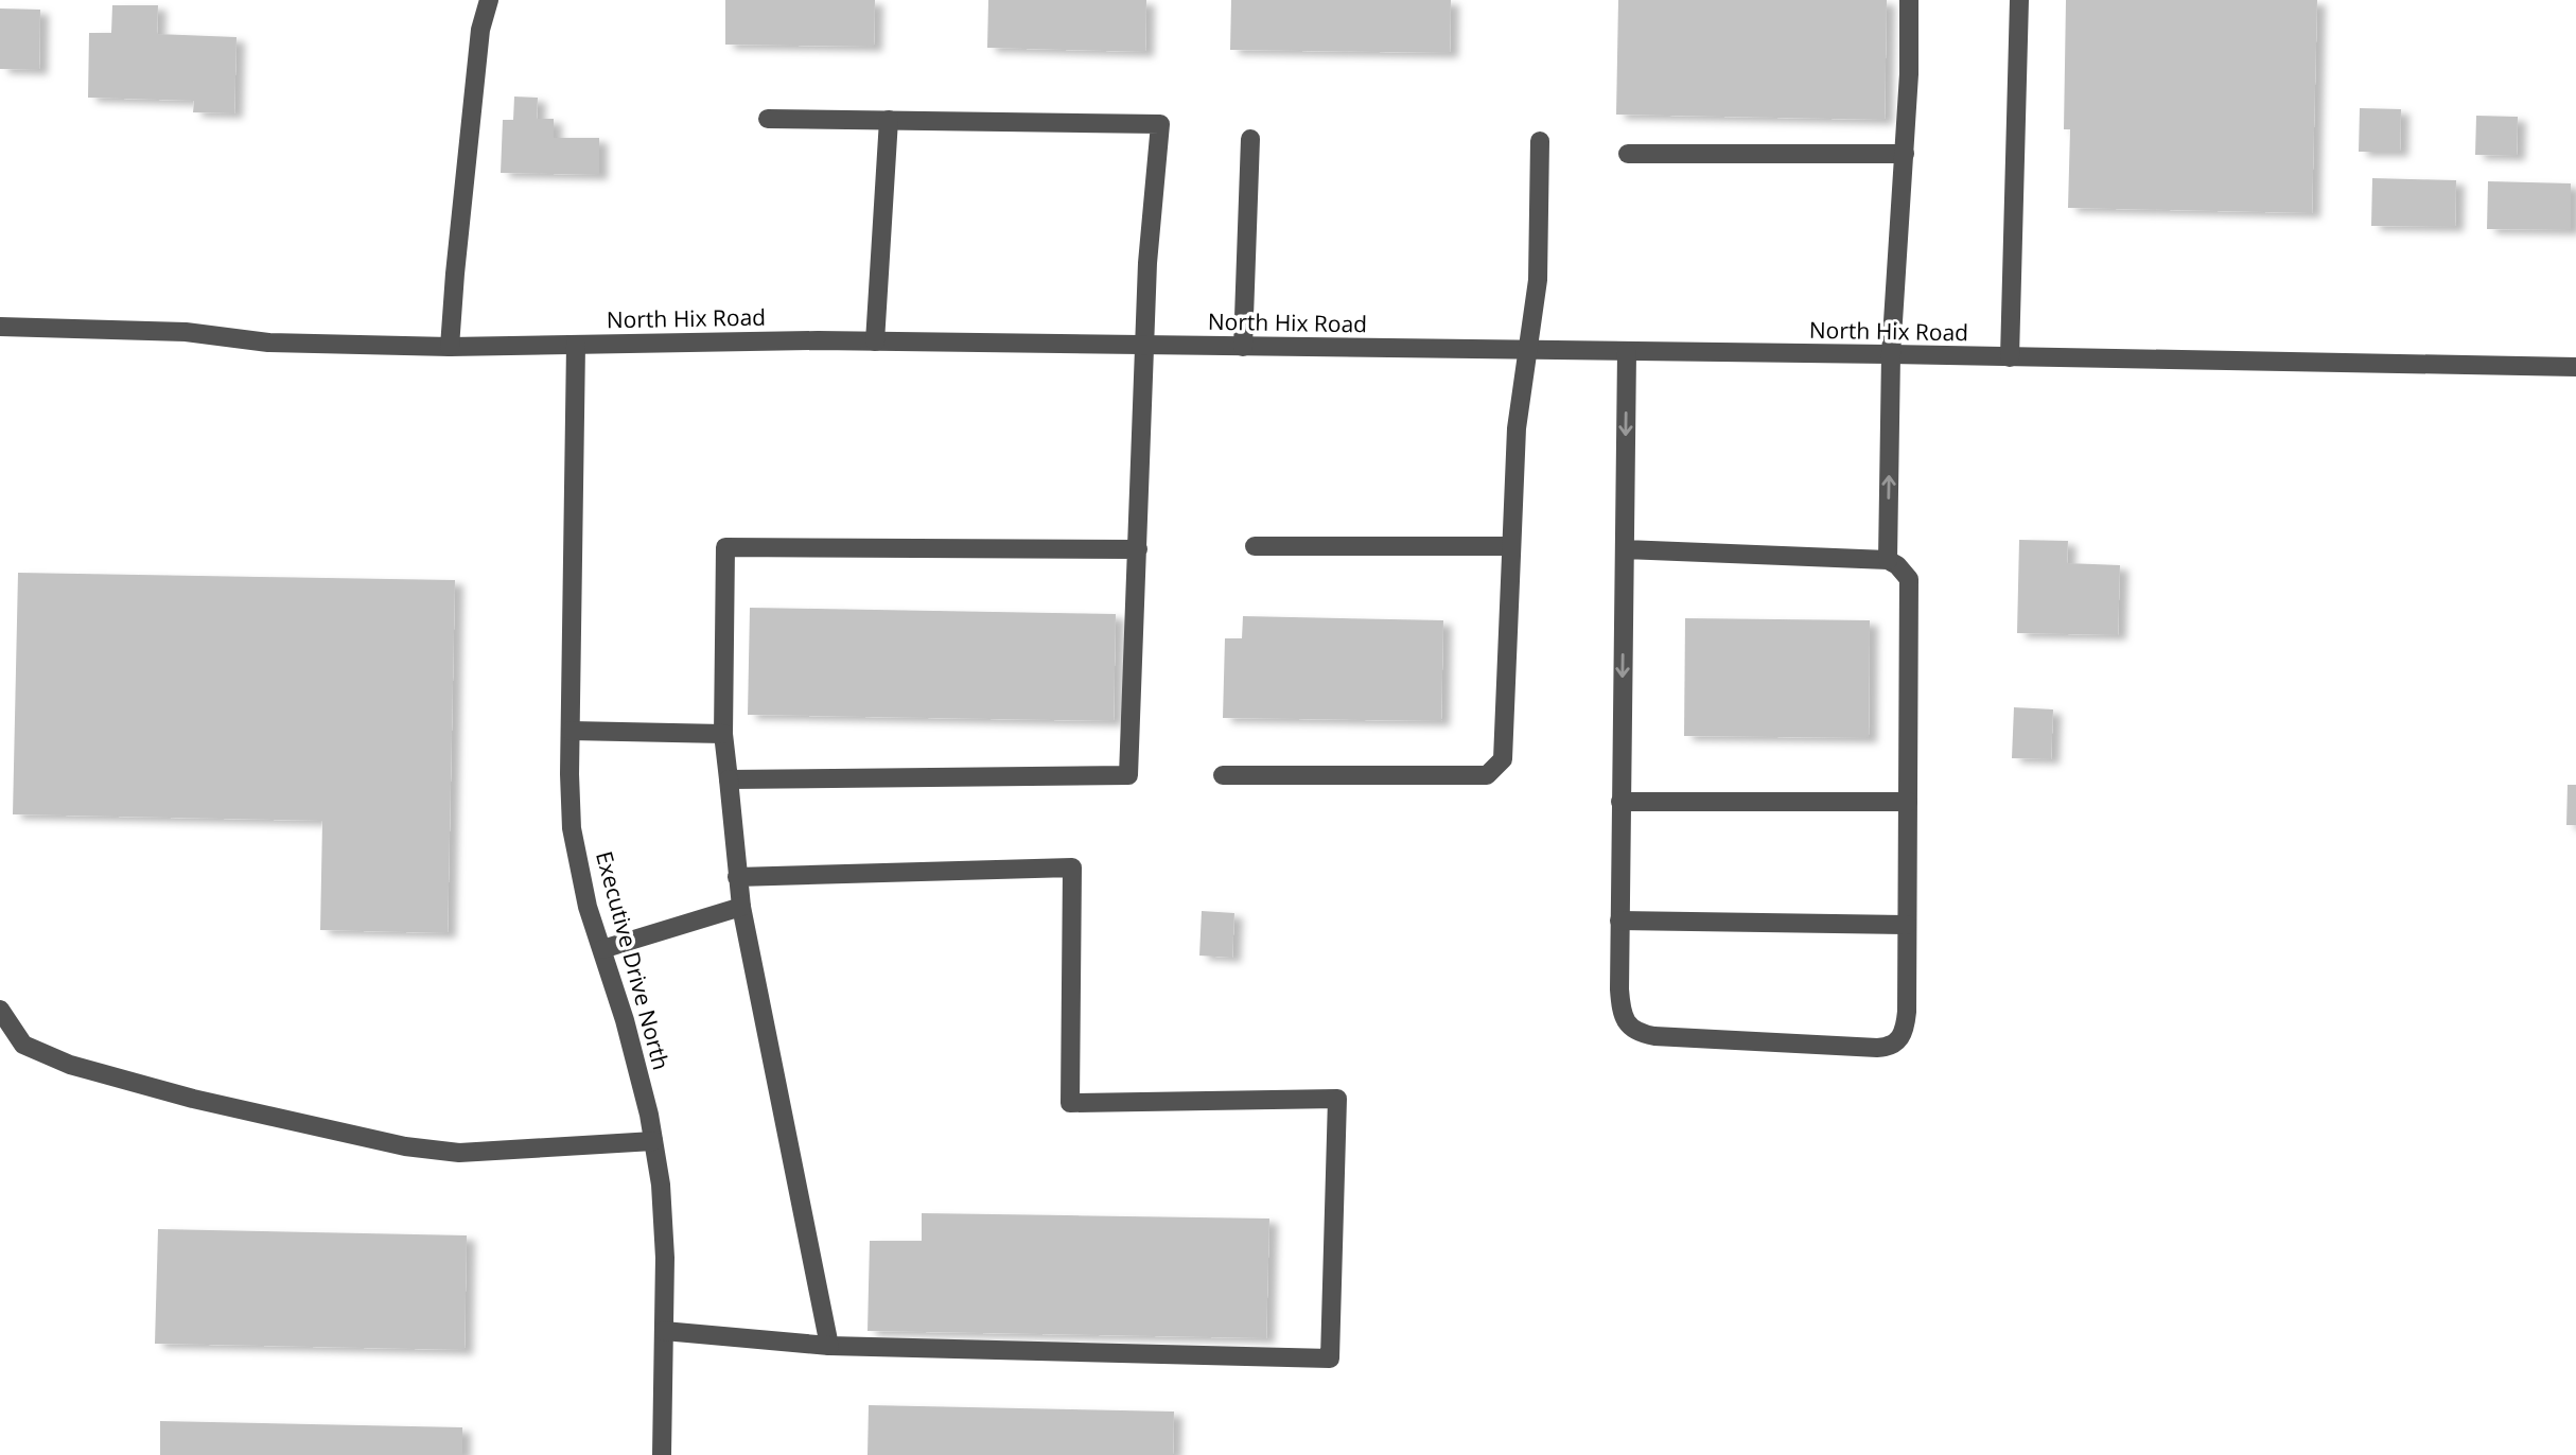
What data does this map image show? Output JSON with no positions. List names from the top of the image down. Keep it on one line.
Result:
{"streets":{"street":["North Hix Road","Executive Drive North"]},"crossings":[["North Hix Road","Executive Drive North"]]}
